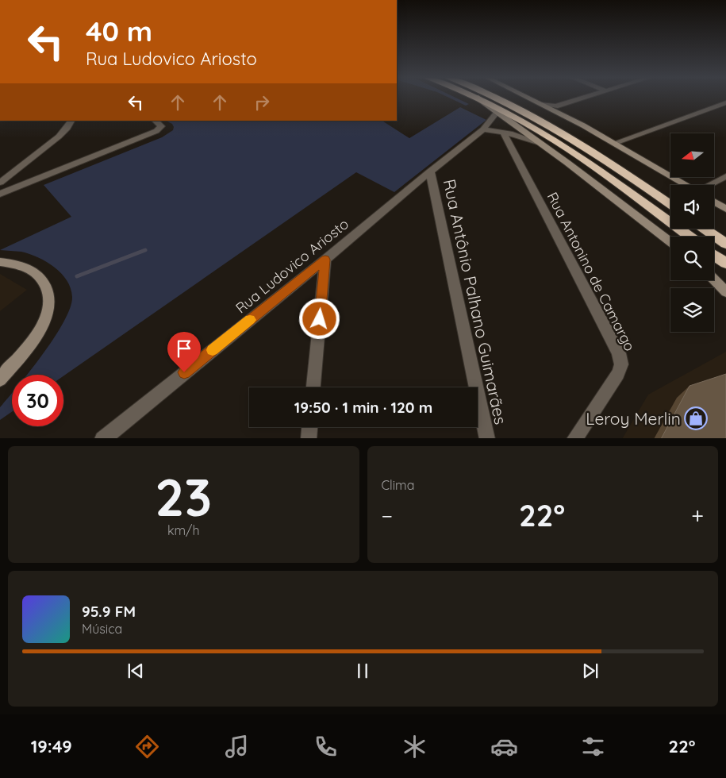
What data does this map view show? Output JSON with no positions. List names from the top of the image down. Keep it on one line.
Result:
{"streets":{"street":["Rua Ludovico Ariosto","Rua Antonino de Camargo","Rua Antônio Palhano Guimarães"]},"crossings":[["Rua Ludovico Ariosto","Rua Antônio Palhano Guimarães"]],"places":{"shop":["Leroy Merlin"]},"north":"left","page":{"turn":["40 m","Rua Ludovico Ariosto"],"limit":"30","trip":"19:50 · 1 min · 120 m","tile":[["23","km/h"],"Clima"],"heat":["−","22°","+"],"song":["95.9 FM","Música"],"tabs":["19:49","22°"]}}
